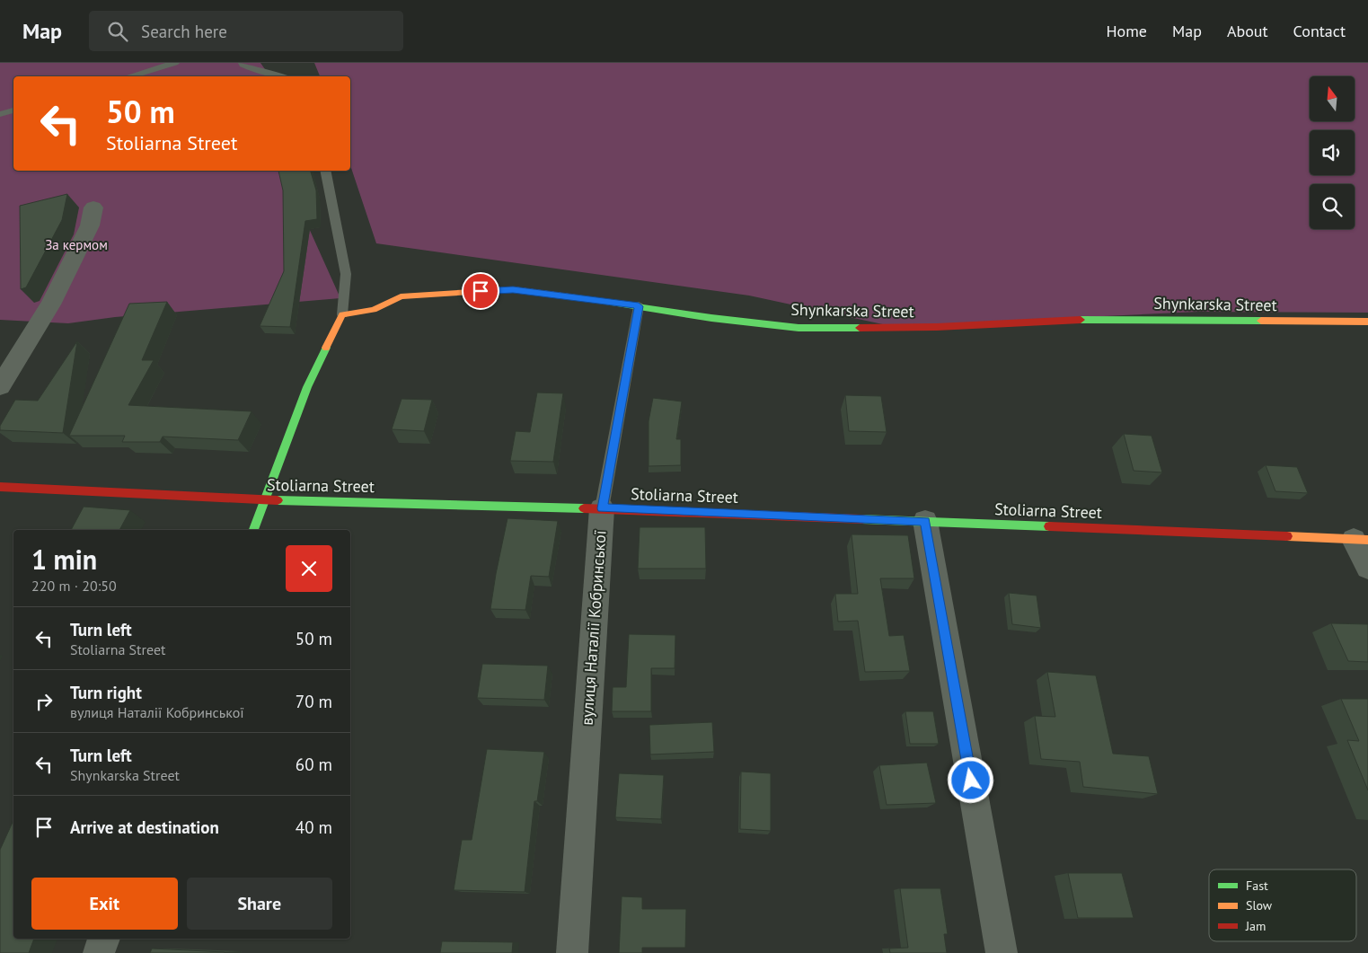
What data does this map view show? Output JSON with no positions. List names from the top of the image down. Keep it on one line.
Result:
{"streets":{"street":["Shynkarska Street","Stoliarna Street","вулиця Наталії Кобринської"]},"crossings":[["Shynkarska Street","вулиця Наталії Кобринської"],["Stoliarna Street","вулиця Наталії Кобринської"]],"parks":["За кермом"],"legend":["Fast","Slow","Jam"],"north":"top","page":{"header":"Map","search":"Search here","nav":["Home","Map","About","Contact"],"turn":["50 m","Stoliarna Street"],"heading":["1 min","220 m · 20:50"],"list":[{"name":"Turn left","note":"Stoliarna Street","value":"50 m"},{"name":"Turn right","note":"вулиця Наталії Кобринської","value":"70 m"},{"name":"Turn left","note":"Shynkarska Street","value":"60 m"},{"name":"Arrive at destination","value":"40 m"}],"buttons":["Exit","Share"]}}
